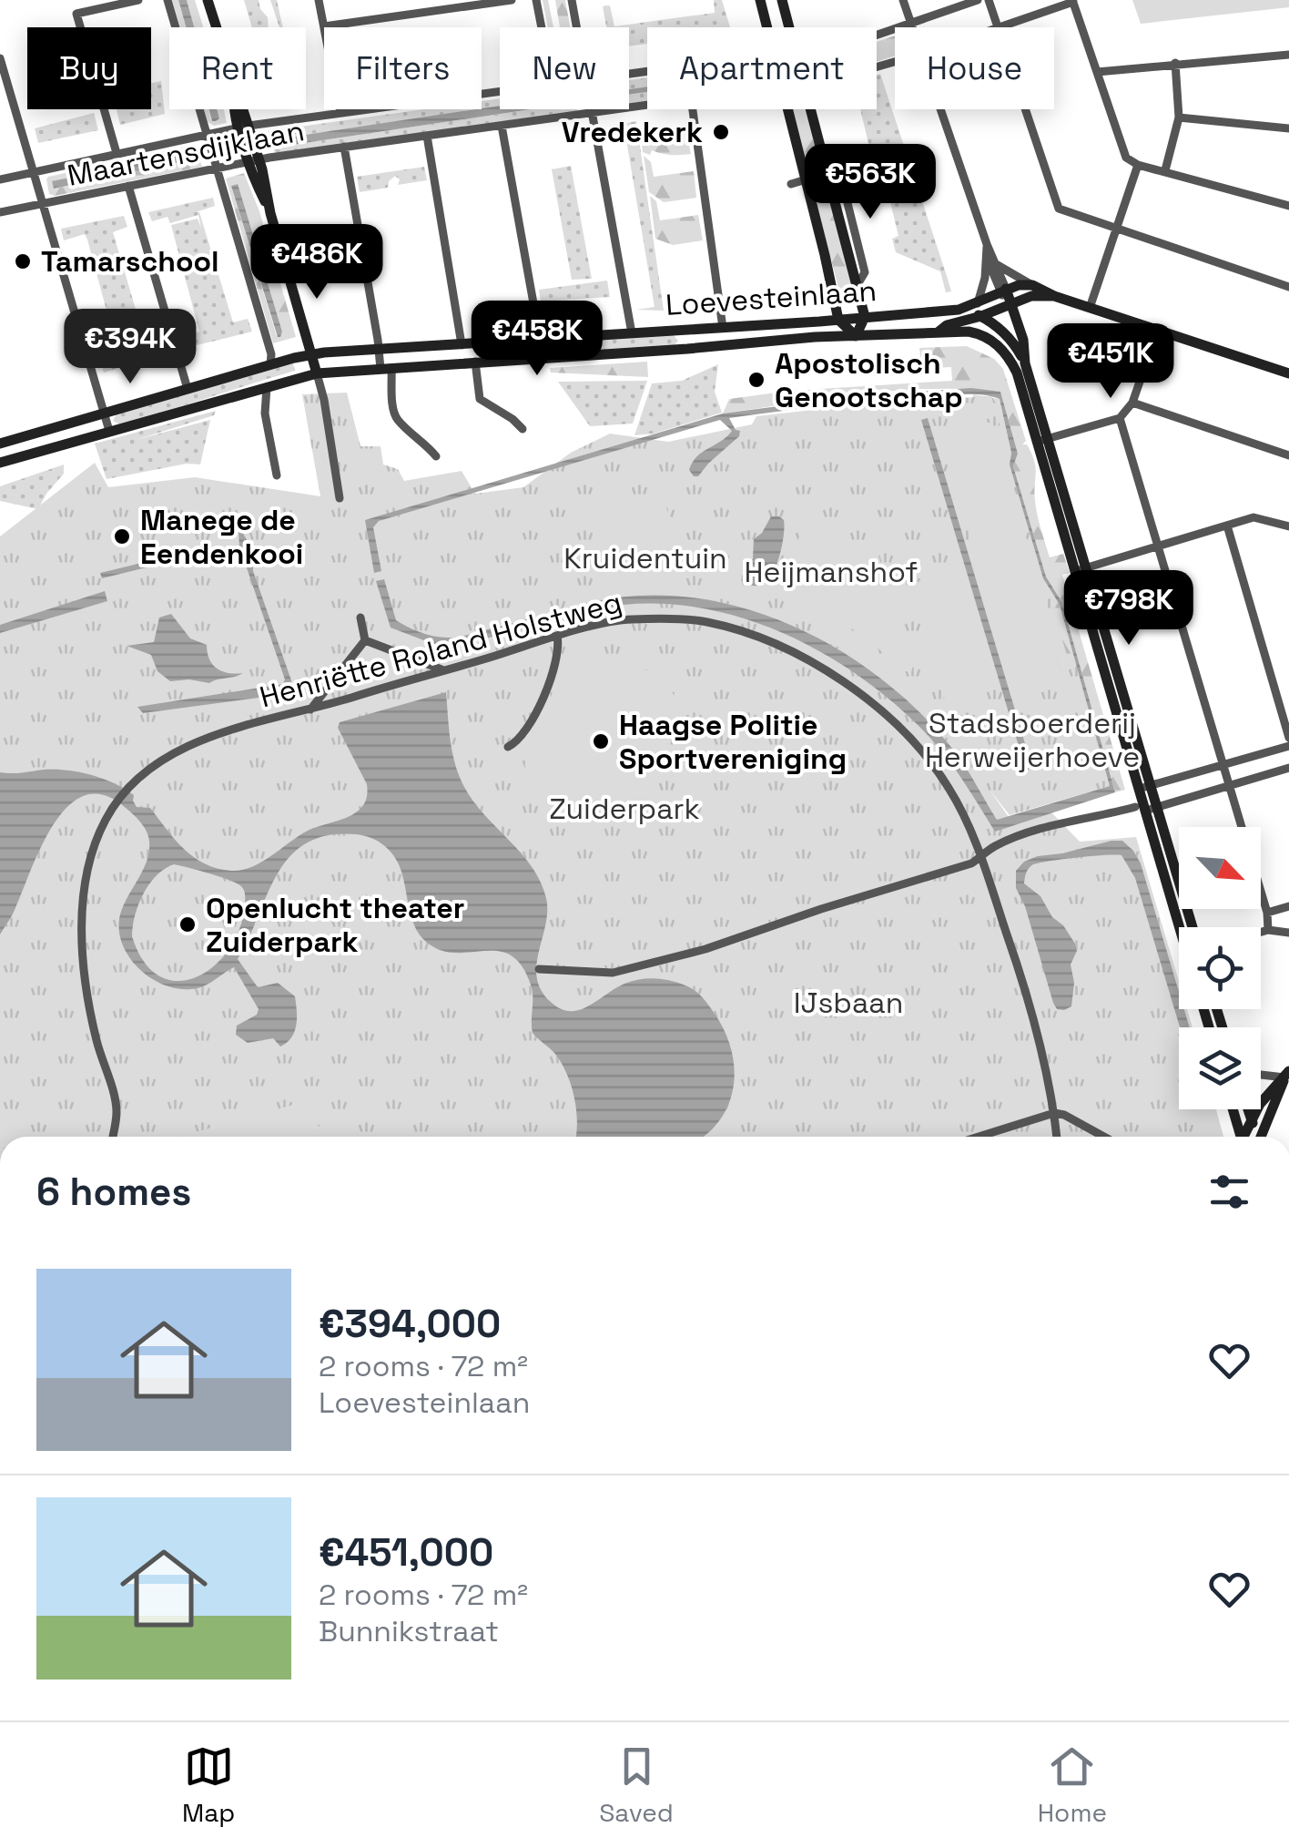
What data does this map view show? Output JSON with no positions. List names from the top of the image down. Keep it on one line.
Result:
{"streets":{"main road":["Loevesteinlaan"],"street":["Maartensdijklaan","Henriëtte Roland Holstweg"]},"parks":["Kruidentuin","Heijmanshof","Stadsboerderij Herweijerhoeve","Zuiderpark","IJsbaan"],"places":["Vredekerk","Tamarschool","Apostolisch Genootschap","Manege de Eendenkooi","Haagse Politie Sportvereniging","Openlucht theater Zuiderpark"],"north":"bottom right","page":{"chip":["Buy","Rent","Filters","New","Apartment","House"],"price":["€563K","€486K","€458K","€394K","€451K","€798K"],"heading":"6 homes","list":[{"name":"€394,000","note":"2 rooms · 72 m² · Loevesteinlaan"},{"name":"€451,000","note":"2 rooms · 72 m² · Bunnikstraat"}],"tabs":["Map","Saved","Home"]}}
